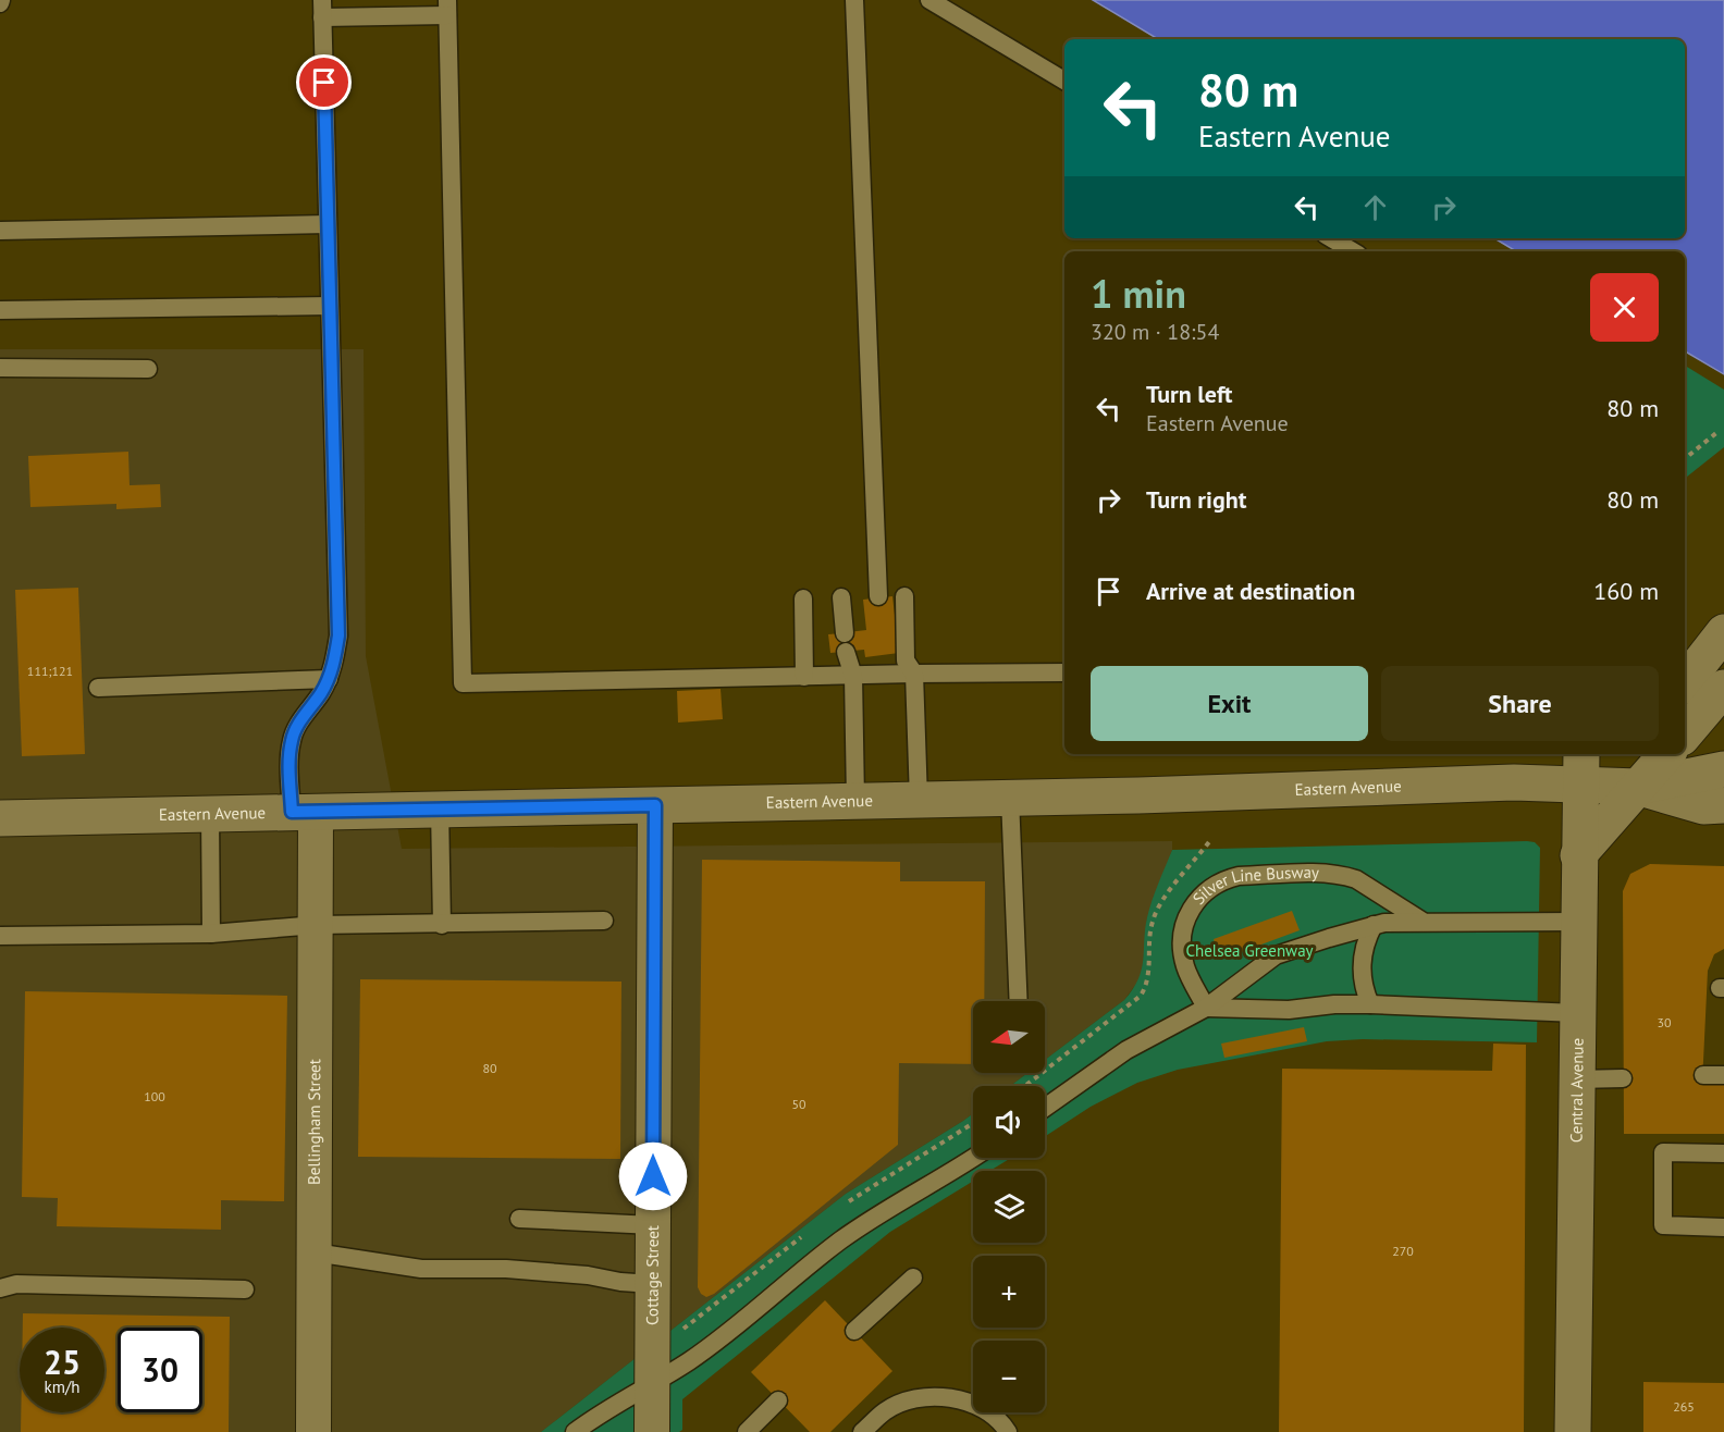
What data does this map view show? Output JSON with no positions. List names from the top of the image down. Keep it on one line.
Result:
{"streets":{"main road":["Eastern Avenue","Central Avenue"],"street":["Bellingham Street","Cottage Street"],"lane":["Silver Line Busway"]},"crossings":[["Eastern Avenue","Central Avenue"],["Eastern Avenue","Bellingham Street"],["Eastern Avenue","Cottage Street"]],"parks":["Chelsea Greenway"],"house_numbers":["111;121","30","80","100","50","270","265"],"north":"left","page":{"turn":["80 m","Eastern Avenue"],"heading":["1 min","320 m · 18:54"],"list":[{"name":"Turn left","note":"Eastern Avenue","value":"80 m"},{"name":"Turn right","value":"80 m"},{"name":"Arrive at destination","value":"160 m"}],"buttons":["Exit","Share"],"map_buttons":["+","−"],"speed":"25 km/h","limit":"30"}}
